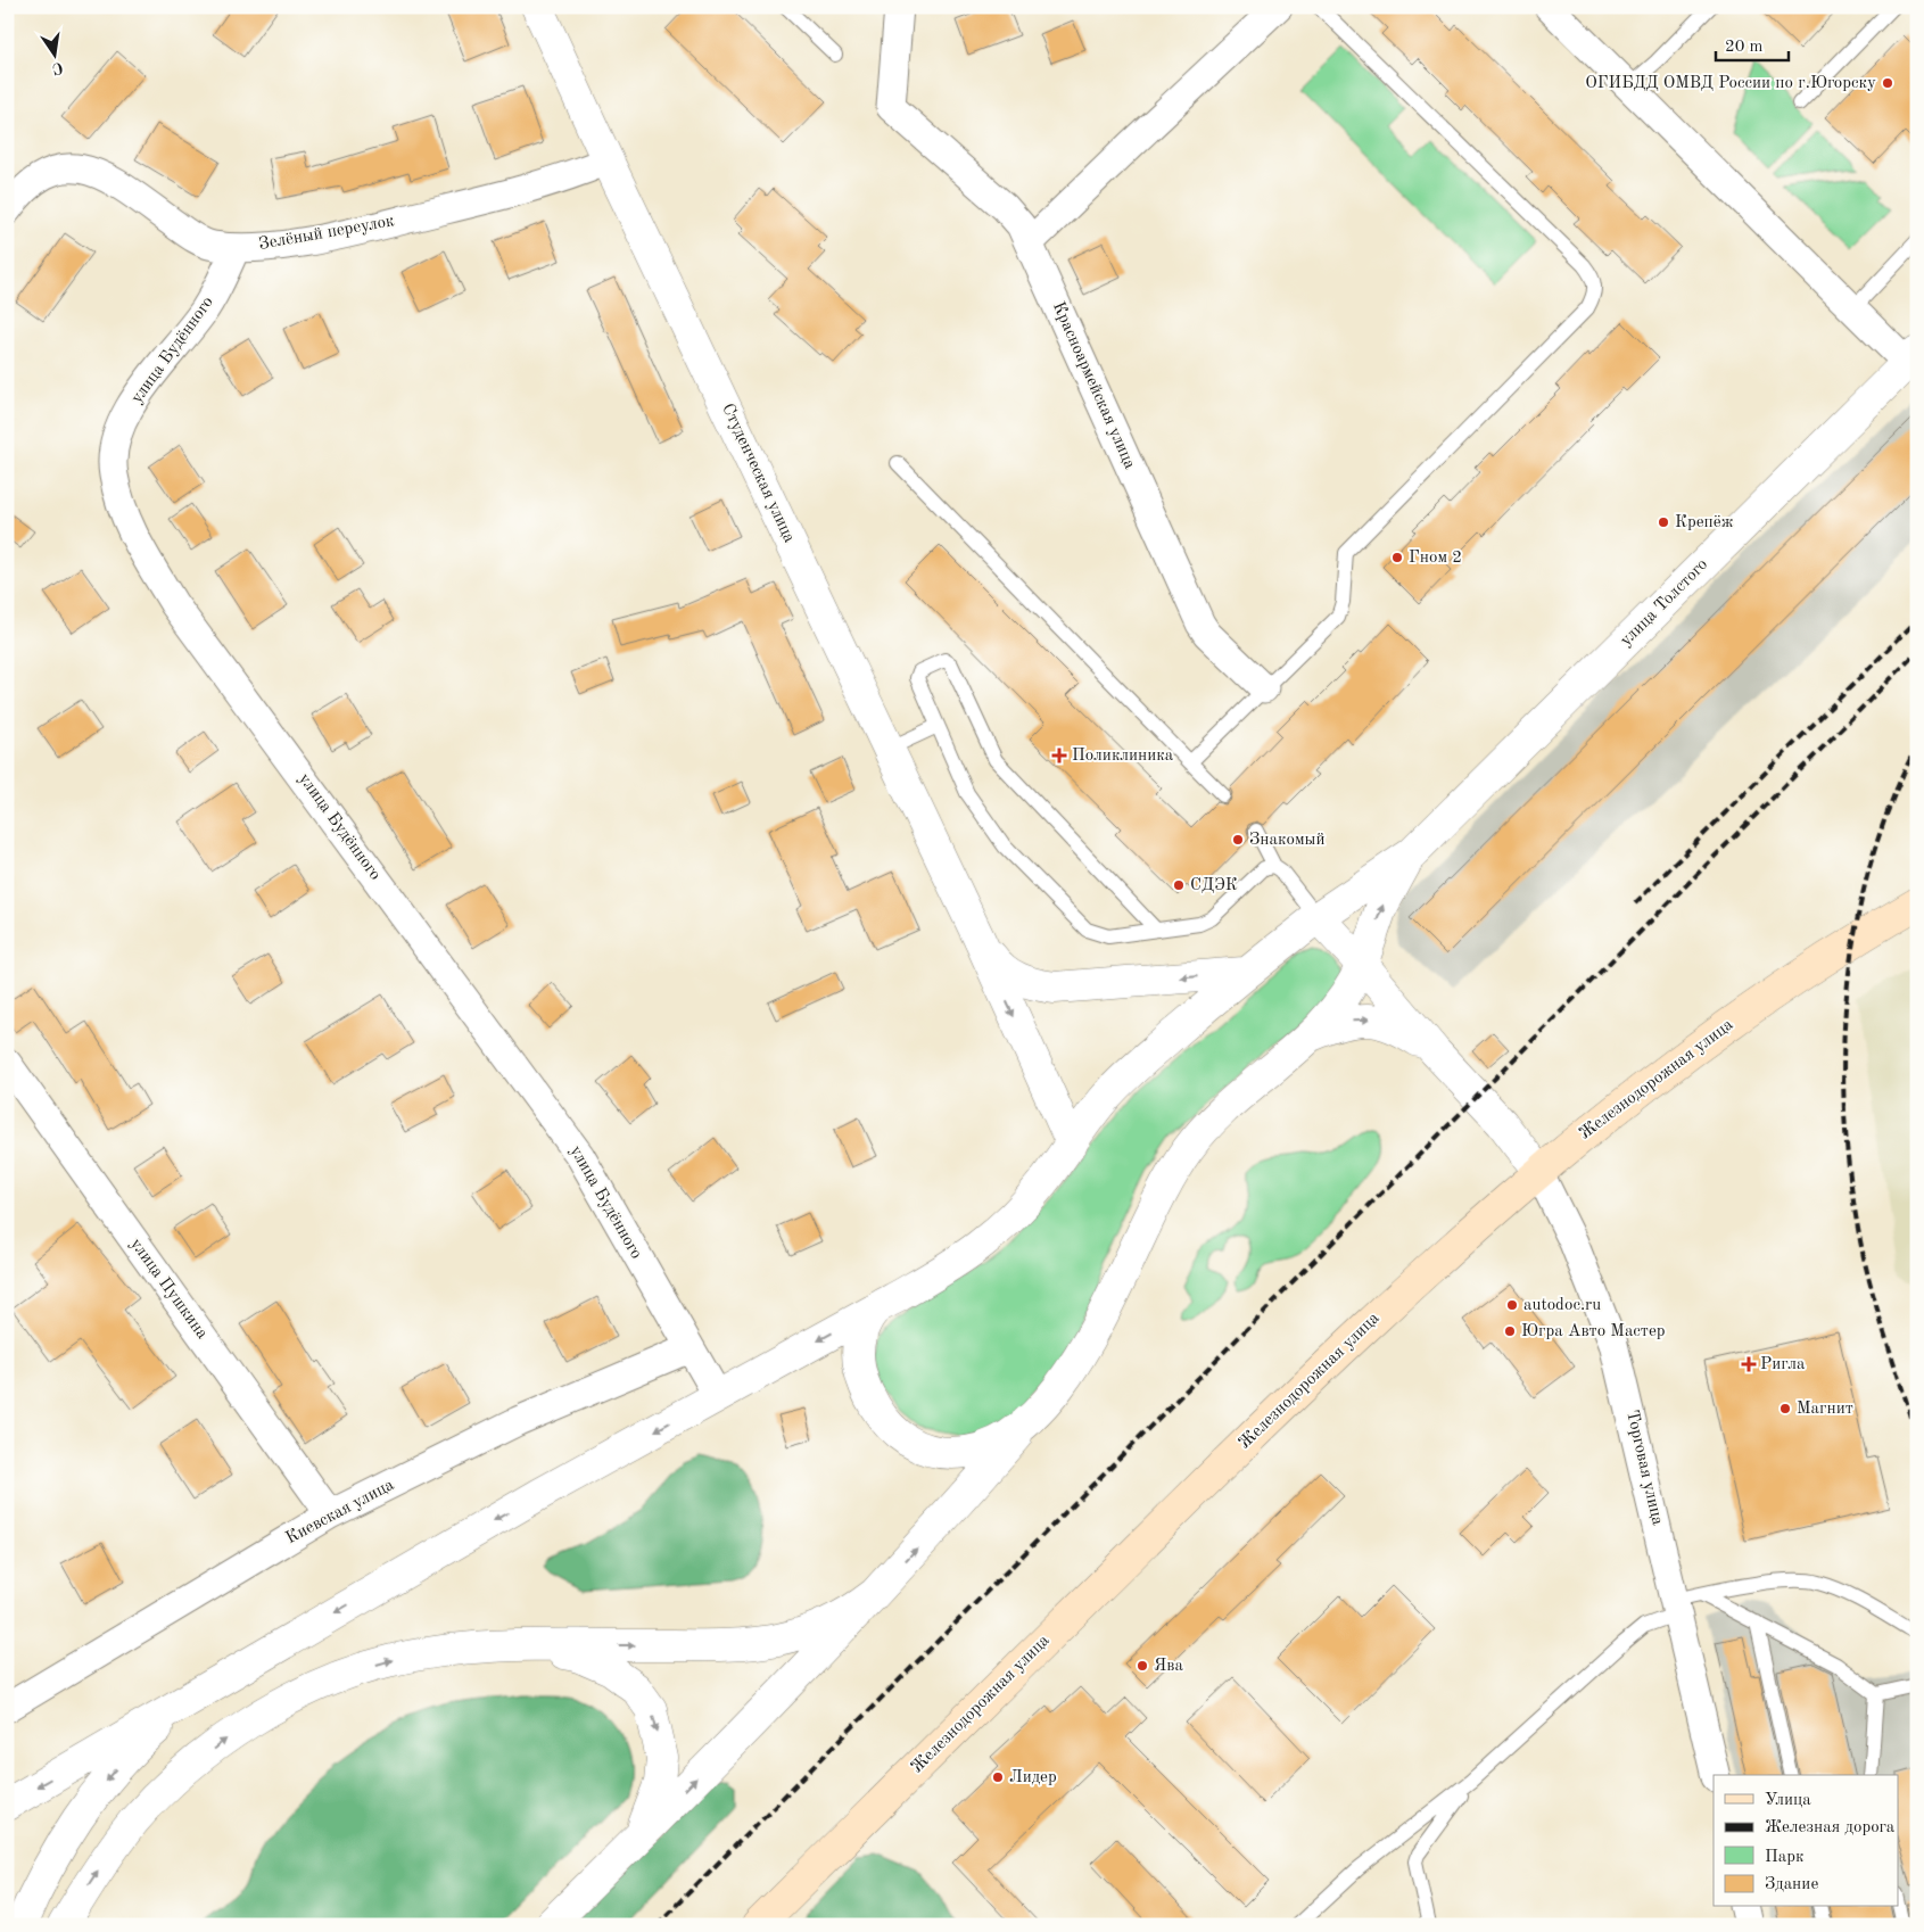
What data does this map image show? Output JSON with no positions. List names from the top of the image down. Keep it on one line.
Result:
{"streets":{"main road":["Железнодорожная улица"],"street":["Зелёный переулок","улица Будённого","Красноармейская улица","Студенческая улица","улица Толстого","улица Пушкина","Торговая улица","Киевская улица"]},"crossings":[["Зелёный переулок","улица Будённого"],["Зелёный переулок","Студенческая улица"],["улица Будённого","Киевская улица"],["Железнодорожная улица","Торговая улица"],["улица Пушкина","Киевская улица"]],"places":{"other":["ОГИБДД ОМВД России по г.Югорску","Крепёж","Гном 2","Знакомый","СДЭК","autodoc.ru","Югра Авто Мастер","Магнит","Ява","Лидер"],"health":["Поликлиника","Ригла"]},"legend":["Улица","Железная дорога","Парк","Здание"],"scale_bar":"20 m","north":"bottom"}
